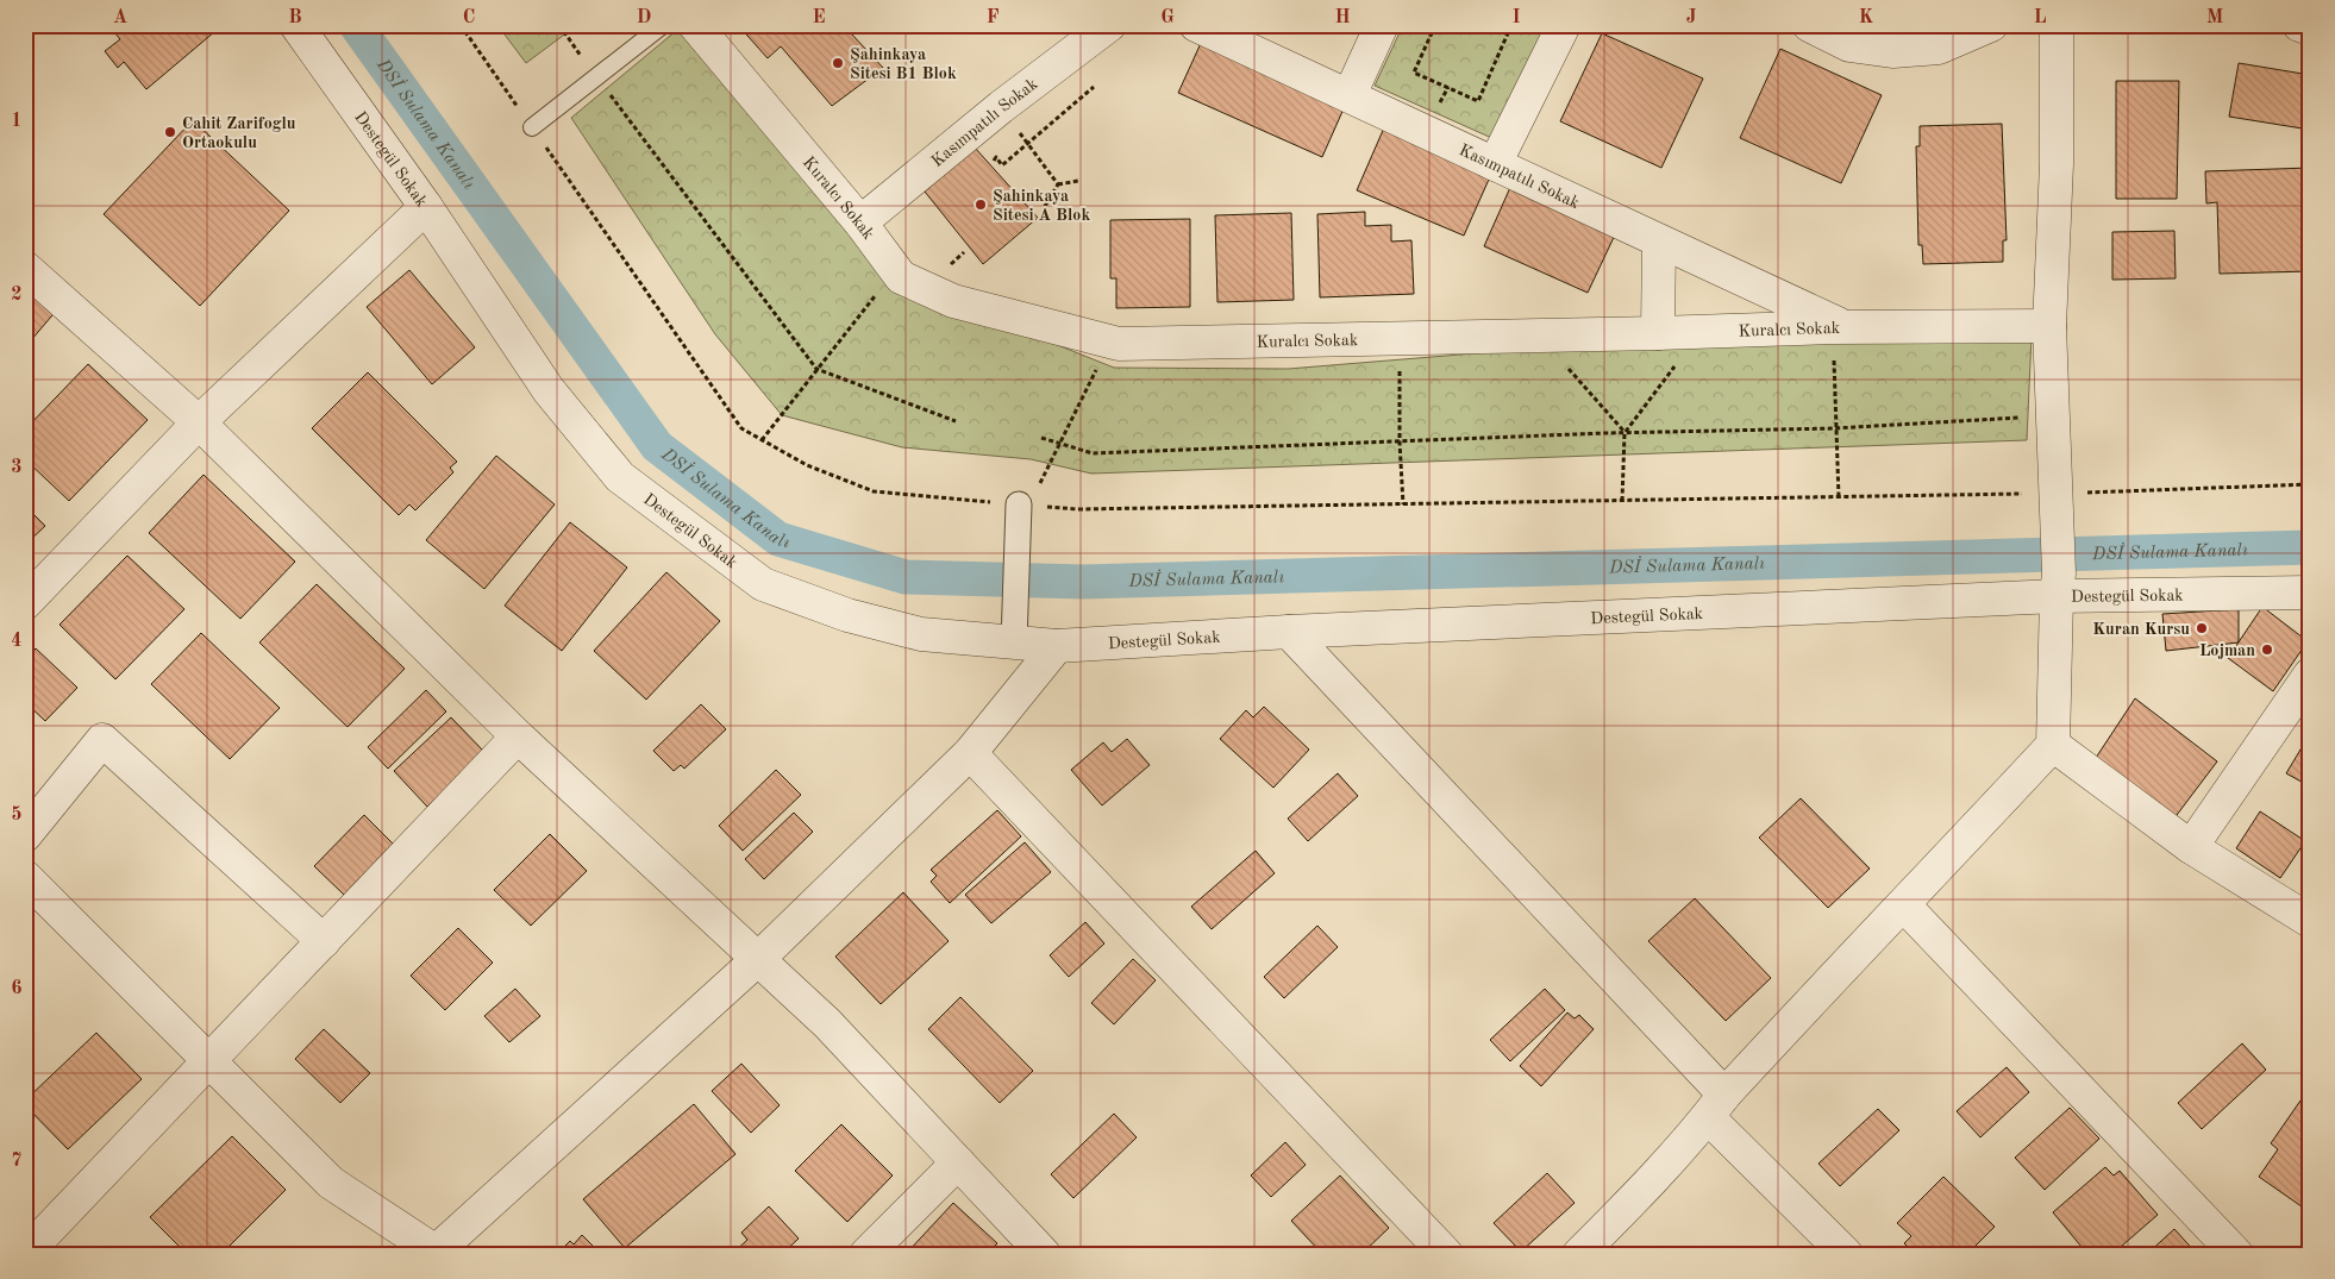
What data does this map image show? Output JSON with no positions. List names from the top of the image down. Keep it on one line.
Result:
{"streets":{"street":["Kasımpatılı Sokak","Destegül Sokak","Kuralcı Sokak"]},"crossings":[["Kasımpatılı Sokak","Kuralcı Sokak"]],"water":["DSİ Sulama Kanalı"],"places":["Şahinkaya Sitesi B1 Blok","Cahit Zarifoglu Ortaokulu","Şahinkaya Sitesi A Blok","Kuran Kursu","Lojman"],"grid":{"columns":["A","B","C","D","E","F","G","H","I","J","K","L","M"],"rows":["1","2","3","4","5","6","7"]}}
